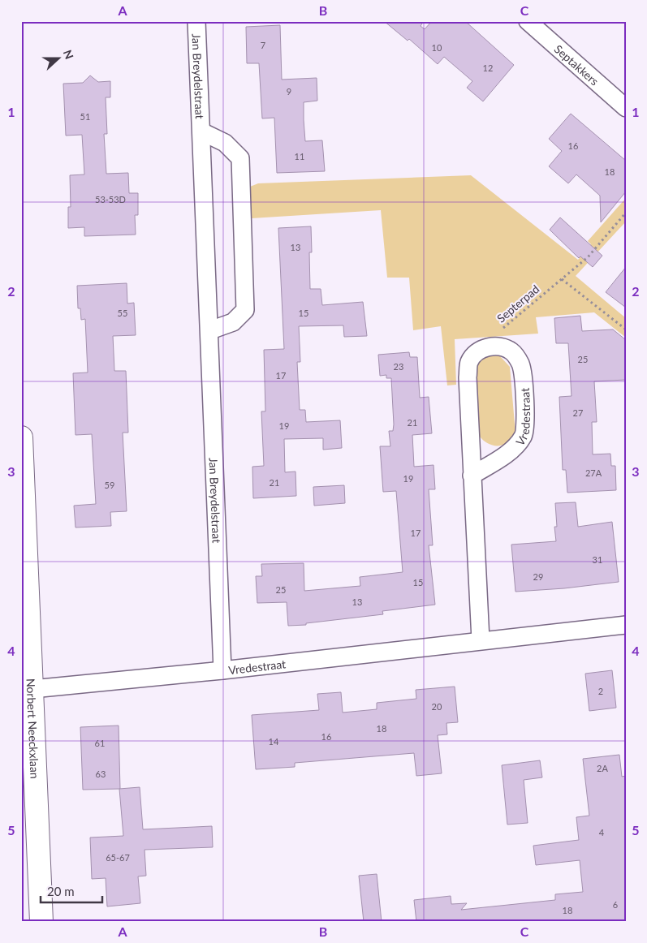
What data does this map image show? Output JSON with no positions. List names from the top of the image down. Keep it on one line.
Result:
{"streets":{"main road":["Norbert Neeckxlaan"],"street":["Septakkers","Jan Breydelstraat","Vredestraat"],"path":["Septerpad"]},"crossings":[["Jan Breydelstraat","Vredestraat"],["Septerpad","Vredestraat"],["Vredestraat","Norbert Neeckxlaan"]],"house_numbers":["7","10","12","9","51","16","11","18","53-53D","13","55","15","25","23","17","27","21","19","27A","19","21","59","17","31","29","15","25","13","2","20","18","16","14","61","2A","63","4","65-67","6","18"],"scale_bar":"20 m","north":"right","grid":{"columns":["A","B","C"],"rows":["1","2","3","4","5"]}}
